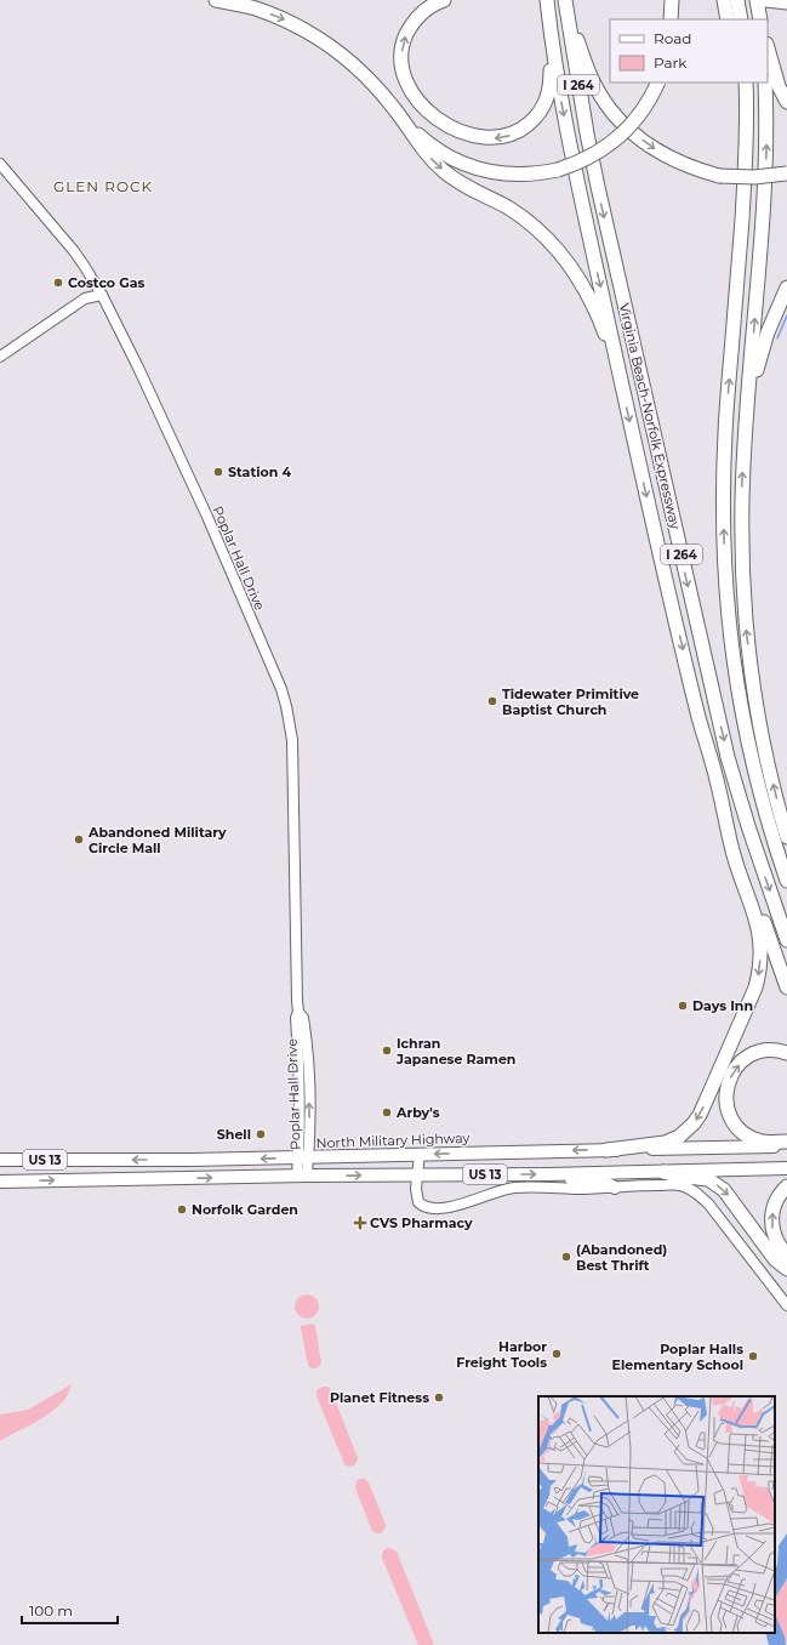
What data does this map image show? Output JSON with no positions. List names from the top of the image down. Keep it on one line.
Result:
{"streets":{"highway":["I 264","Virginia Beach-Norfolk Expressway"],"main road":["North Military Highway","US 13"],"street":["Poplar Hall Drive"]},"crossings":[["Poplar Hall Drive","North Military Highway"],["Poplar Hall Drive","US 13"]],"districts":["GLEN ROCK"],"places":{"other":["Costco Gas","Station 4","Tidewater Primitive Baptist Church","Abandoned Military Circle Mall","Days Inn","Ichran Japanese Ramen","Arby's","Shell","Norfolk Garden","(Abandoned) Best Thrift","Harbor Freight Tools","Poplar Halls Elementary School","Planet Fitness"],"health":["CVS Pharmacy"]},"legend":["Road","Park"],"scale_bar":"100 m"}
